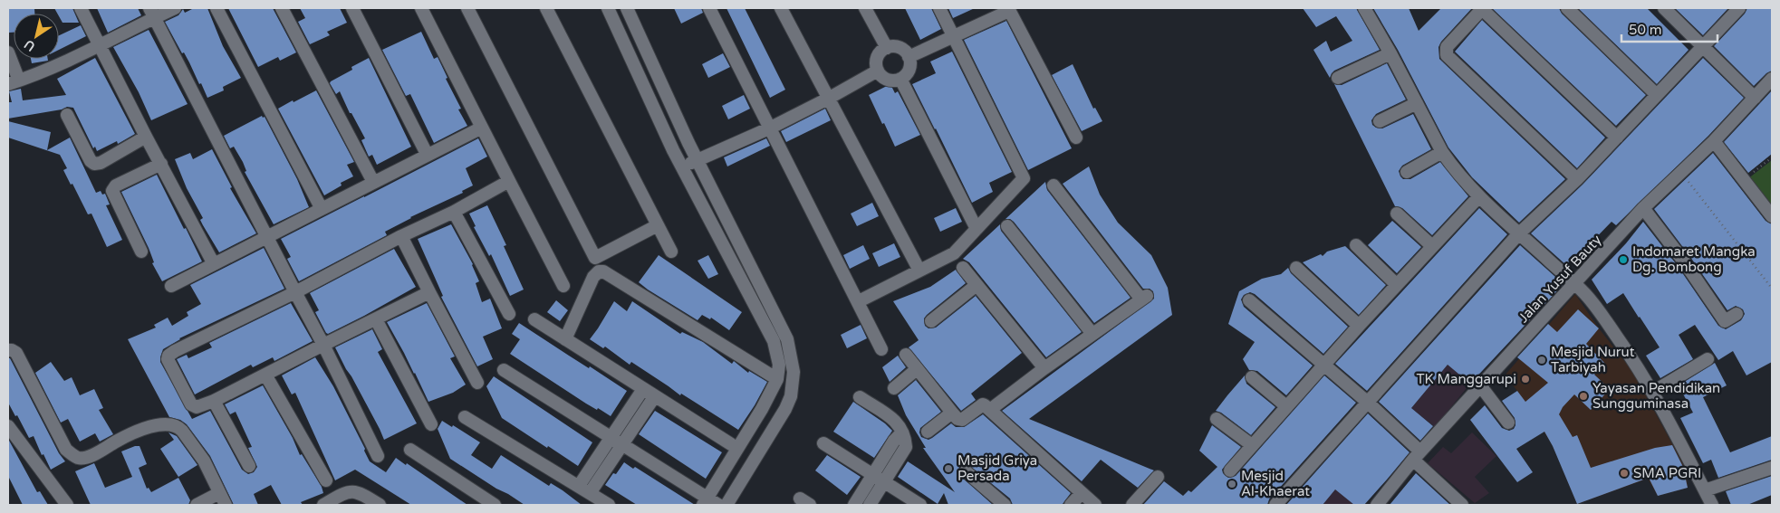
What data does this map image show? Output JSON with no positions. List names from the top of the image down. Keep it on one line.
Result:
{"streets":{"street":["Jalan Yusuf Bauty"]},"places":["Indomaret Mangka Dg. Bombong","Mesjid Nurut Tarbiyah","TK Manggarupi","Yayasan Pendidikan Sungguminasa","Masjid Griya Persada","SMA PGRI","Mesjid Al-Khaerat"],"scale_bar":"50 m","north":"bottom left"}
